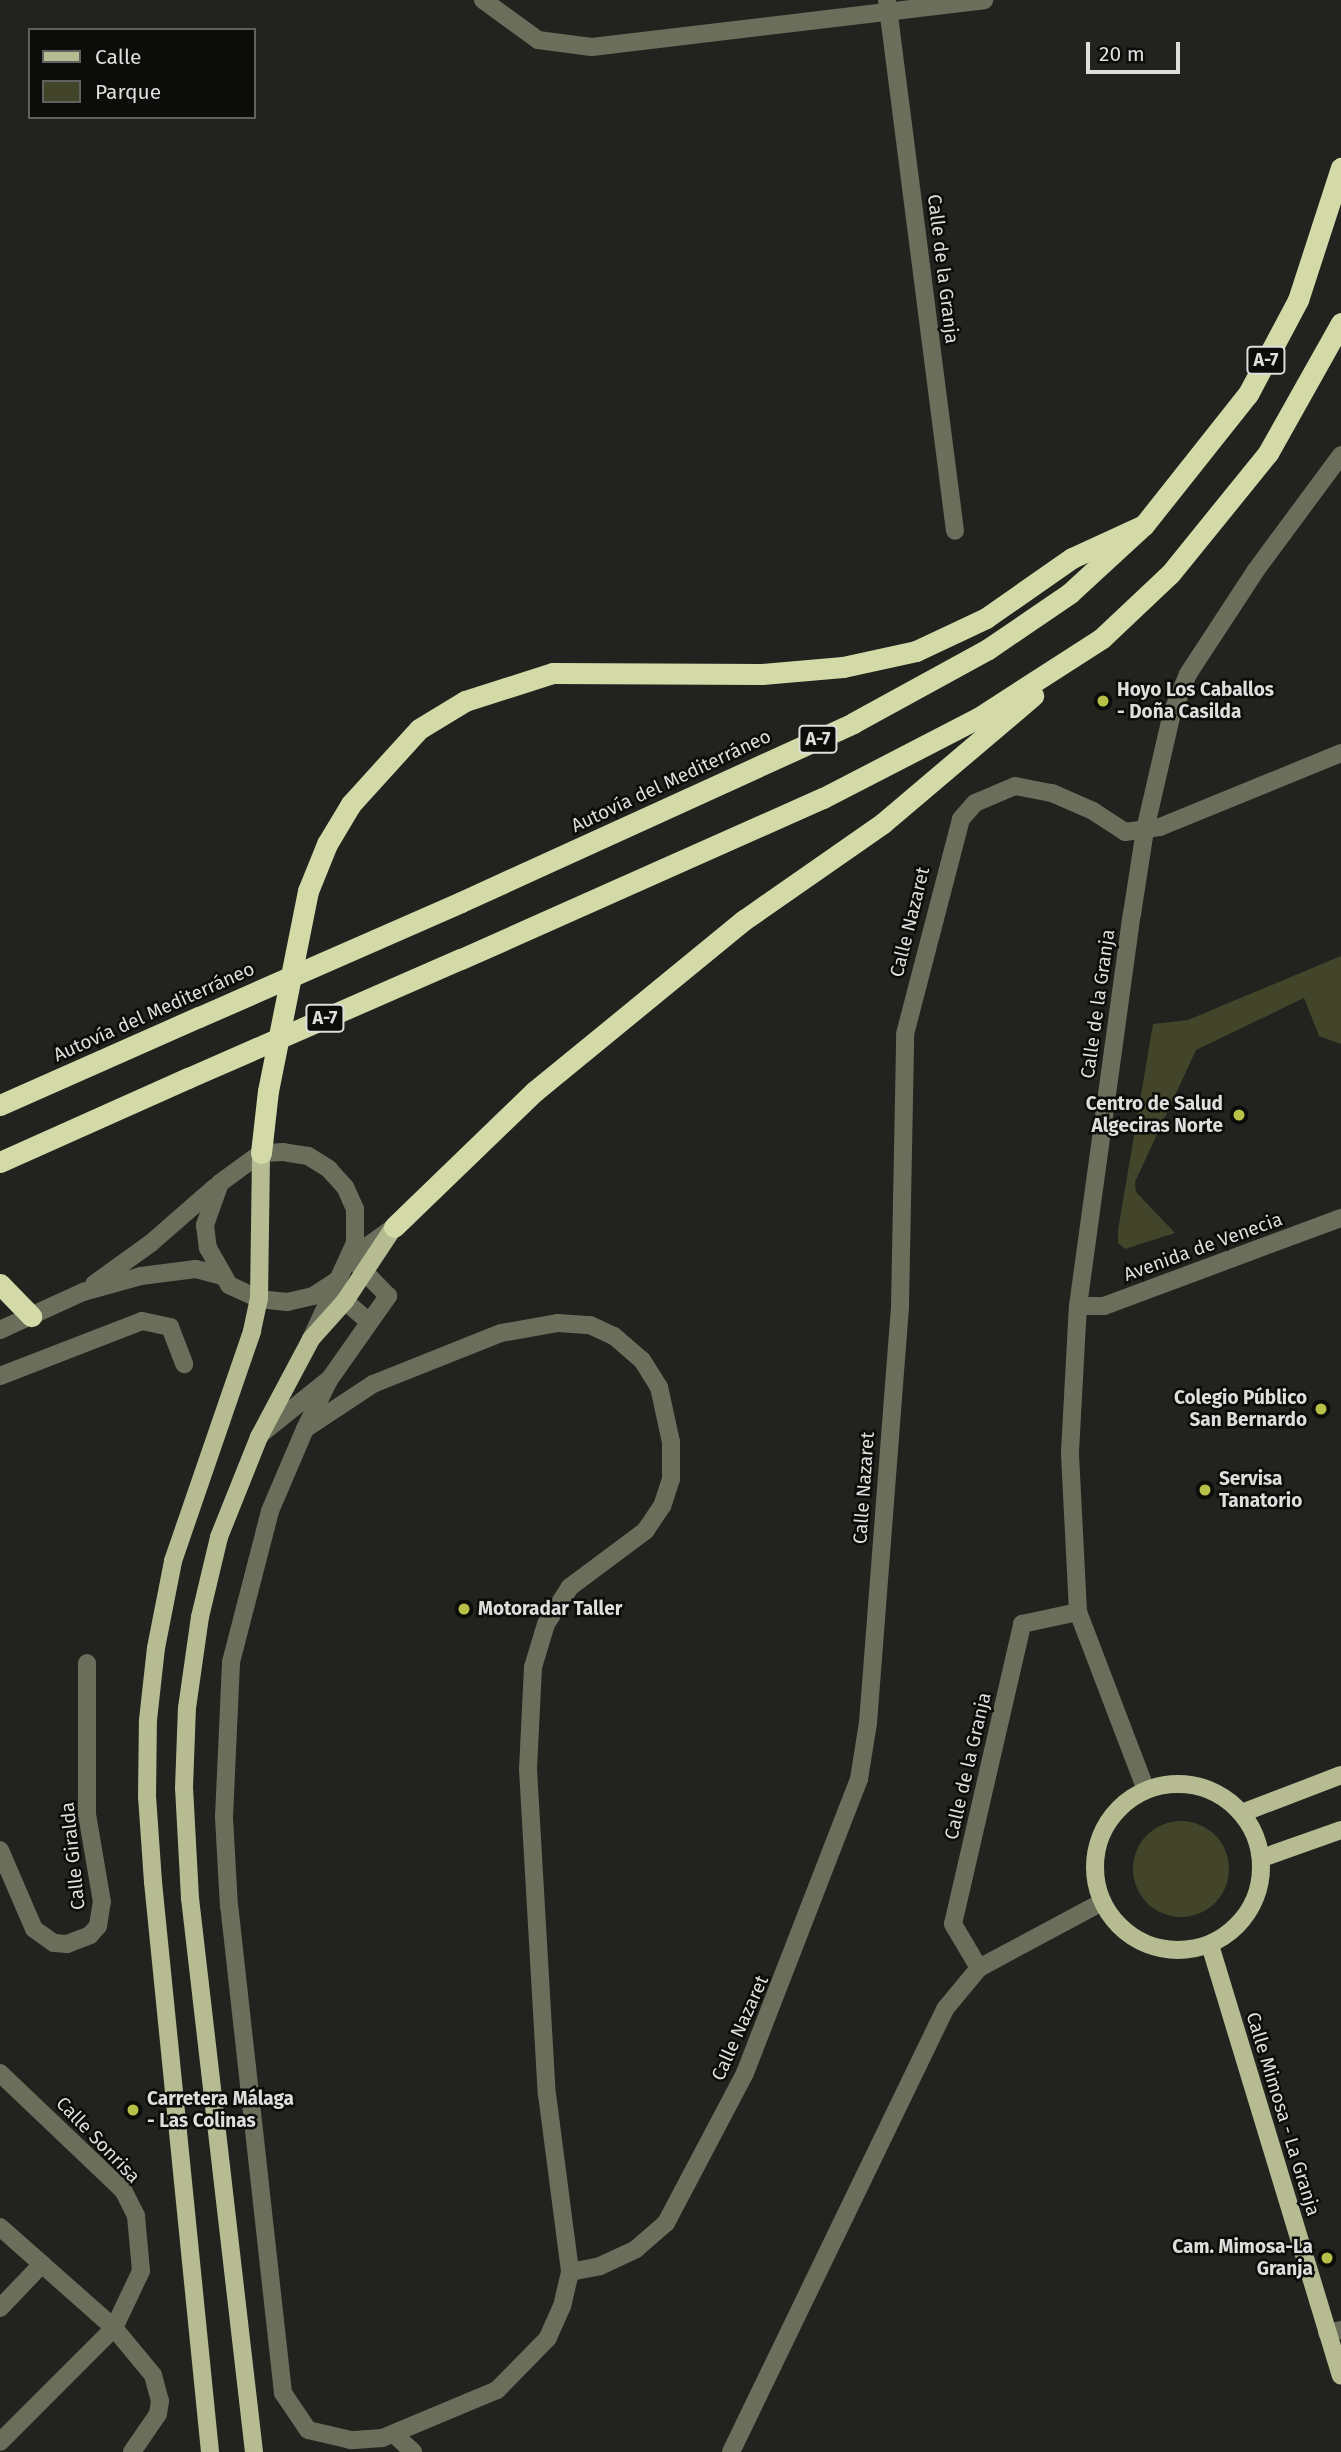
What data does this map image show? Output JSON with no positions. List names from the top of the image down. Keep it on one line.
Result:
{"streets":{"highway":["A-7","Autovía del Mediterráneo"],"main road":["Calle Mimosa - La Granja"],"street":["Calle de la Granja","Calle Nazaret","Avenida de Venecia","Calle Giralda","Calle Sonrisa"]},"crossings":[["Calle de la Granja","Calle Nazaret"],["Calle de la Granja","Avenida de Venecia"],["Calle de la Granja","Calle Mimosa - La Granja"]],"places":["Hoyo Los Caballos - Doña Casilda","Centro de Salud Algeciras Norte","Colegio Público San Bernardo","Servisa Tanatorio","Motoradar Taller","Carretera Málaga - Las Colinas","Cam. Mimosa-La Granja"],"legend":["Calle","Parque"],"scale_bar":"20 m"}
